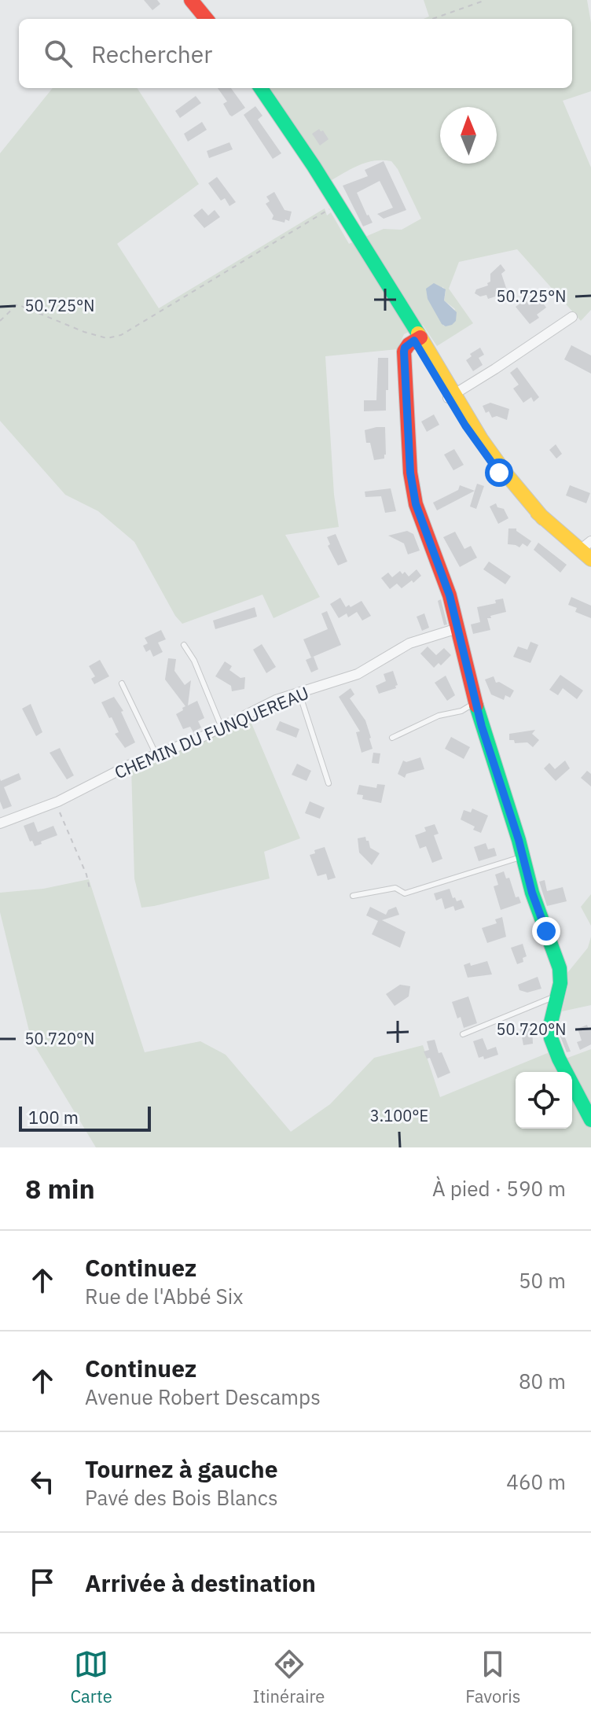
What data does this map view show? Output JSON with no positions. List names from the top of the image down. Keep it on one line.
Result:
{"streets":{"street":["CHEMIN DU FUNQUEREAU"]},"scale_bar":"100 m","north":"top","page":{"search":"Rechercher","scale":"100 m","heading":["8 min","À pied · 590 m"],"list":[["Continuez","Rue de l'Abbé Six","50 m"],["Continuez","Avenue Robert Descamps","80 m"],["Tournez à gauche","Pavé des Bois Blancs","460 m"],"Arrivée à destination"],"nav":["Carte","Itinéraire","Favoris"]},"coordinates":["50.725°N","50.720°N","3.100°E"]}
